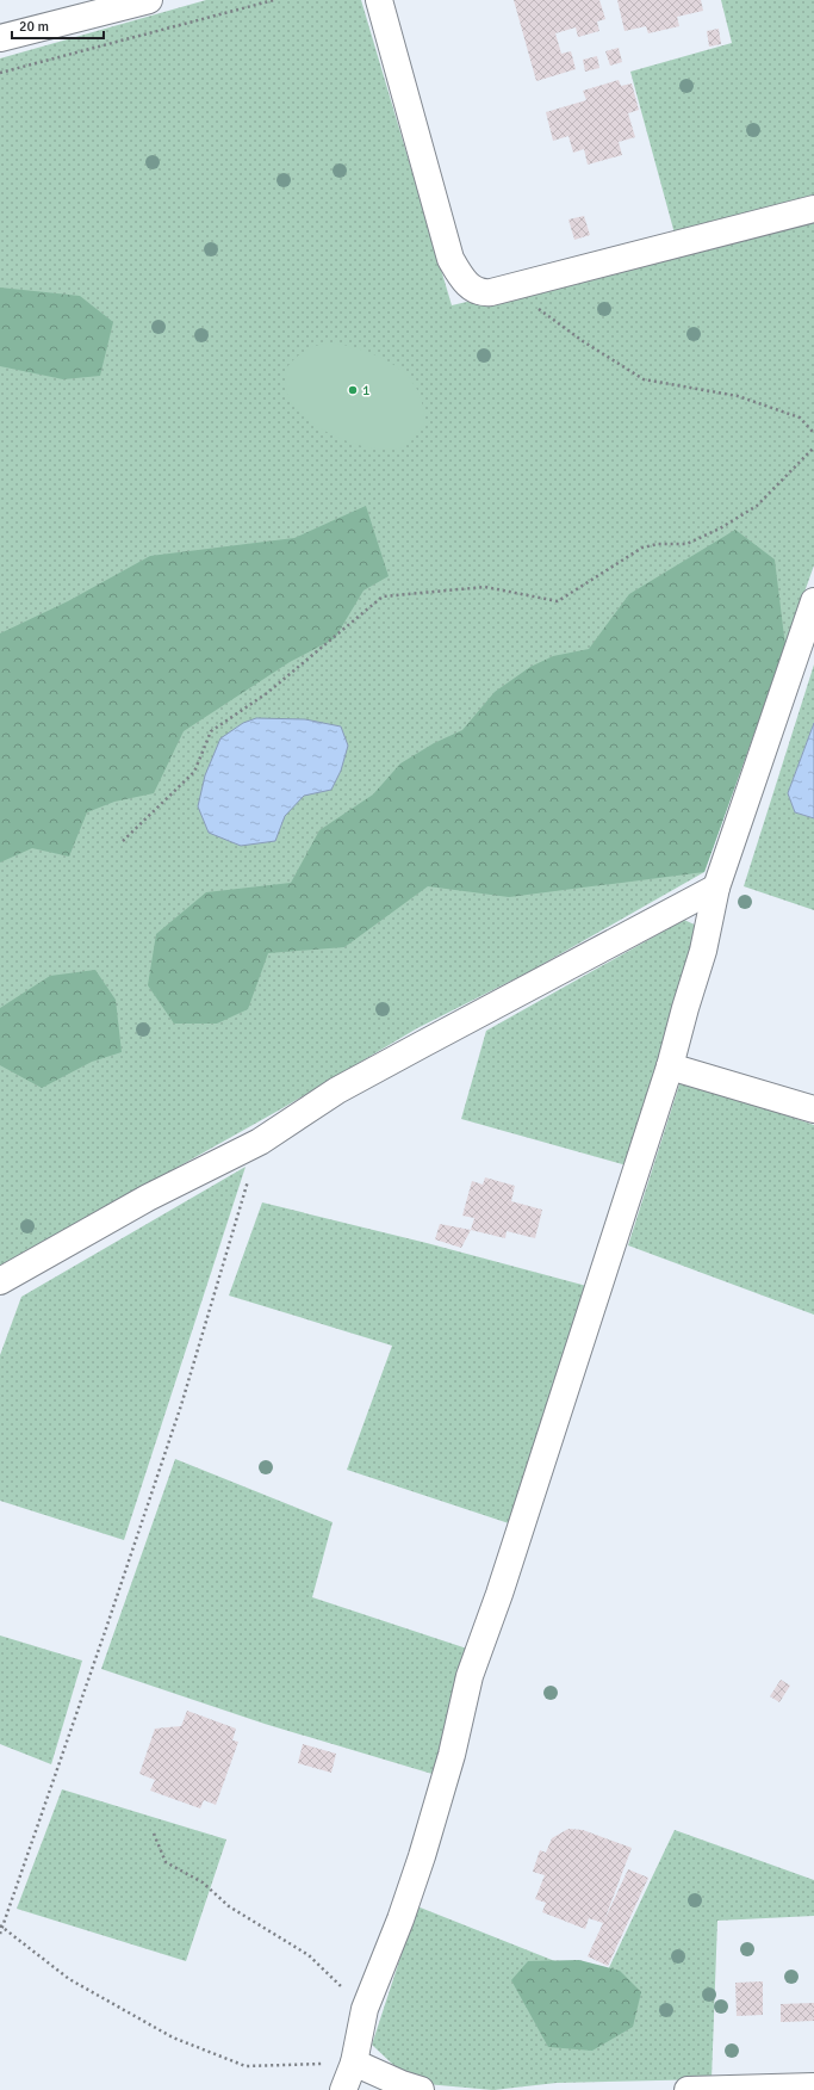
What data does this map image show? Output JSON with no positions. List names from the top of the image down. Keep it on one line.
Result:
{"places":["1"],"scale_bar":"20 m"}
